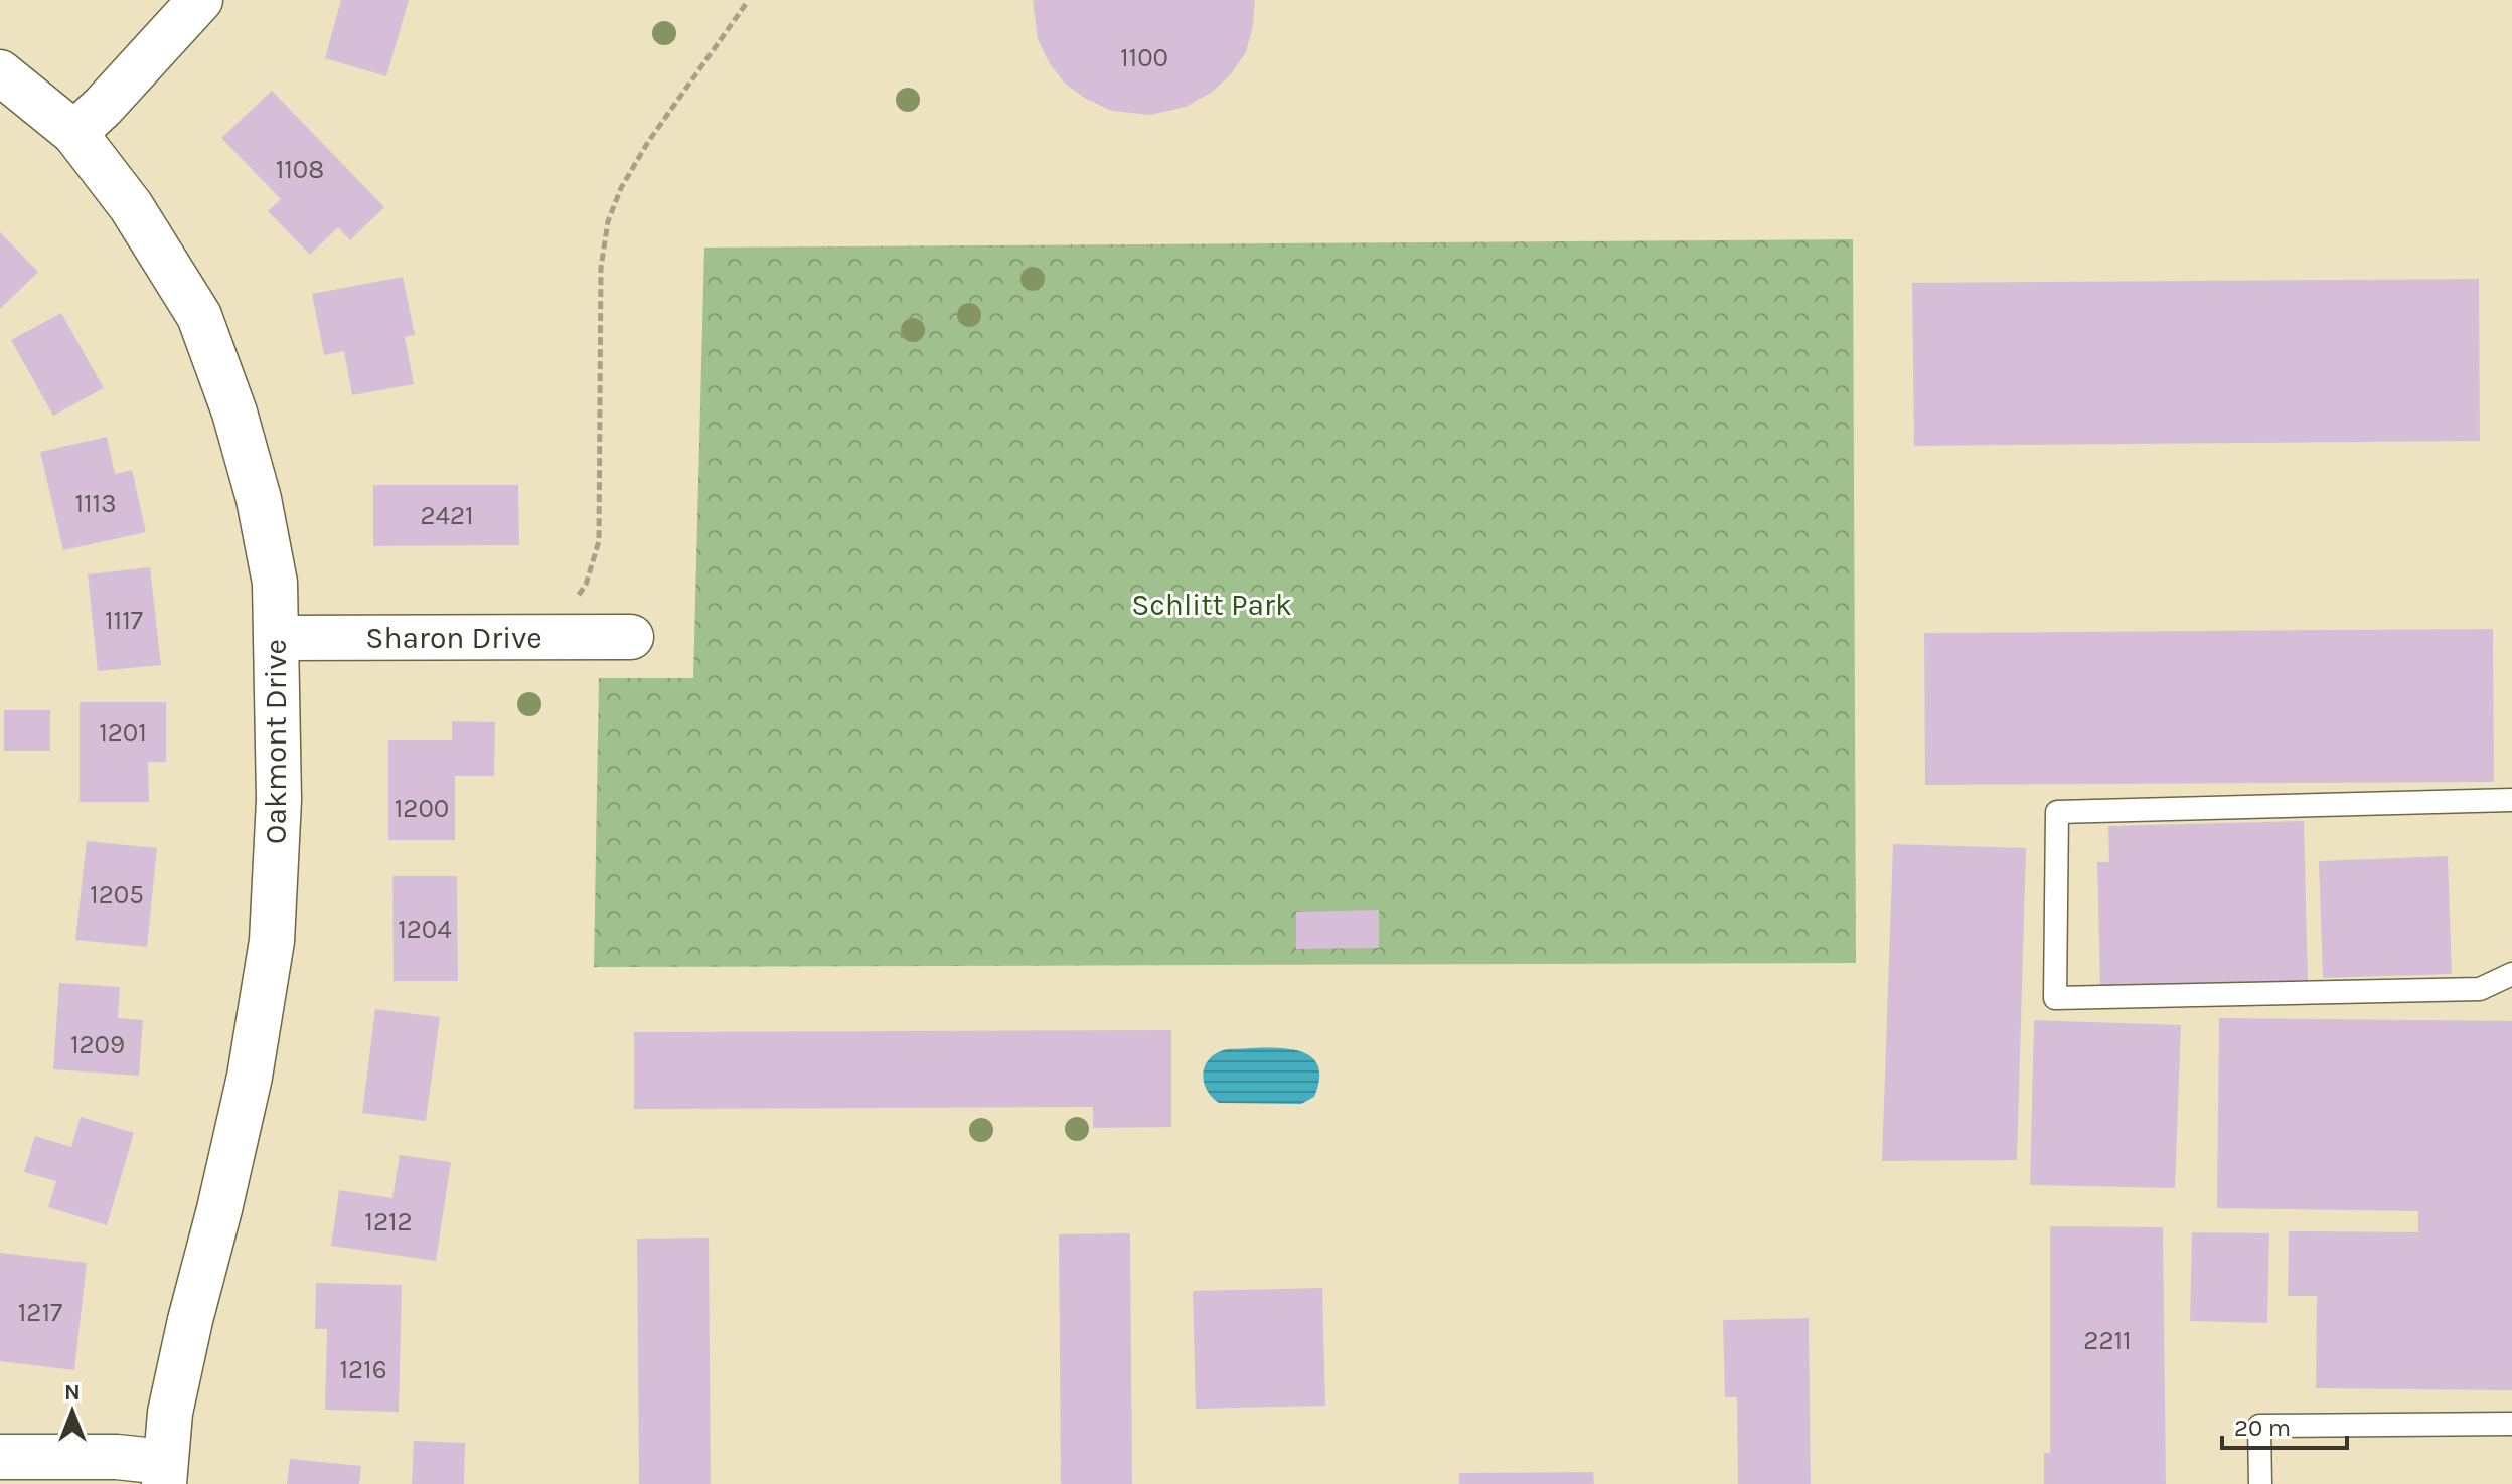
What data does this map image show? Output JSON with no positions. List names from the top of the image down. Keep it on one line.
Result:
{"streets":{"street":["Sharon Drive","Oakmont Drive"]},"crossings":[["Sharon Drive","Oakmont Drive"]],"parks":["Schlitt Park"],"house_numbers":["1100","1108","1113","2421","1117","1201","1200","1205","1204","1209","1212","1217","2211","1216"],"scale_bar":"20 m","north":"top"}
